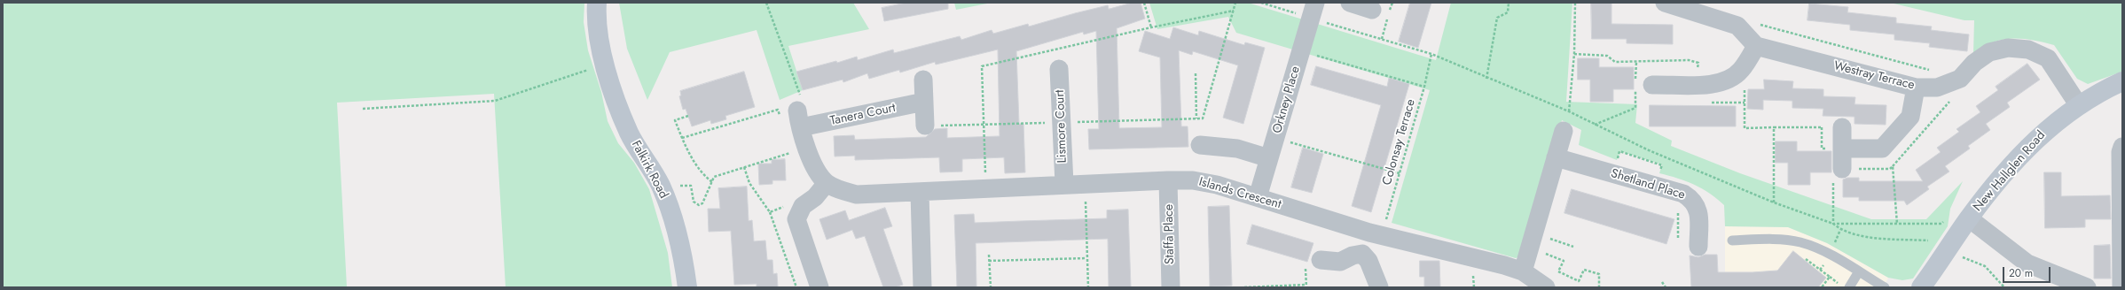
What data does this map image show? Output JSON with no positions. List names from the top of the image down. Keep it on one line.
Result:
{"streets":{"street":["Westray Terrace","Orkney Place","Tanera Court","Lismore Court","Falkirk Road","New Hallglen Road","Shetland Place","Islands Crescent","Staffa Place"],"path":["Colonsay Terrace"]},"crossings":[["Westray Terrace","New Hallglen Road"],["Orkney Place","Islands Crescent"],["Tanera Court","Islands Crescent"],["Lismore Court","Islands Crescent"],["Colonsay Terrace","Islands Crescent"],["Islands Crescent","Staffa Place"]],"scale_bar":"20 m"}
